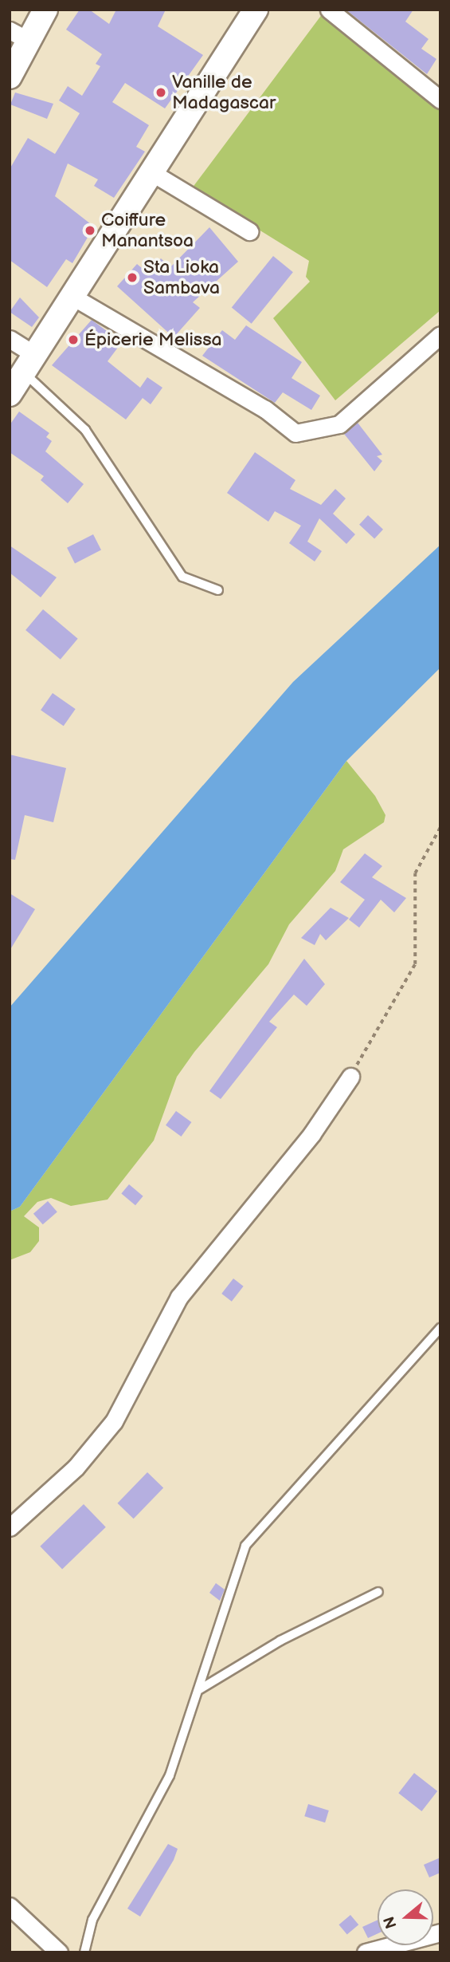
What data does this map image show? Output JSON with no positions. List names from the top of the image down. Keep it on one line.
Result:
{"places":["Vanille de Madagascar","Coiffure Manantsoa","Sta Lioka Sambava","Épicerie Melissa"],"north":"left"}
